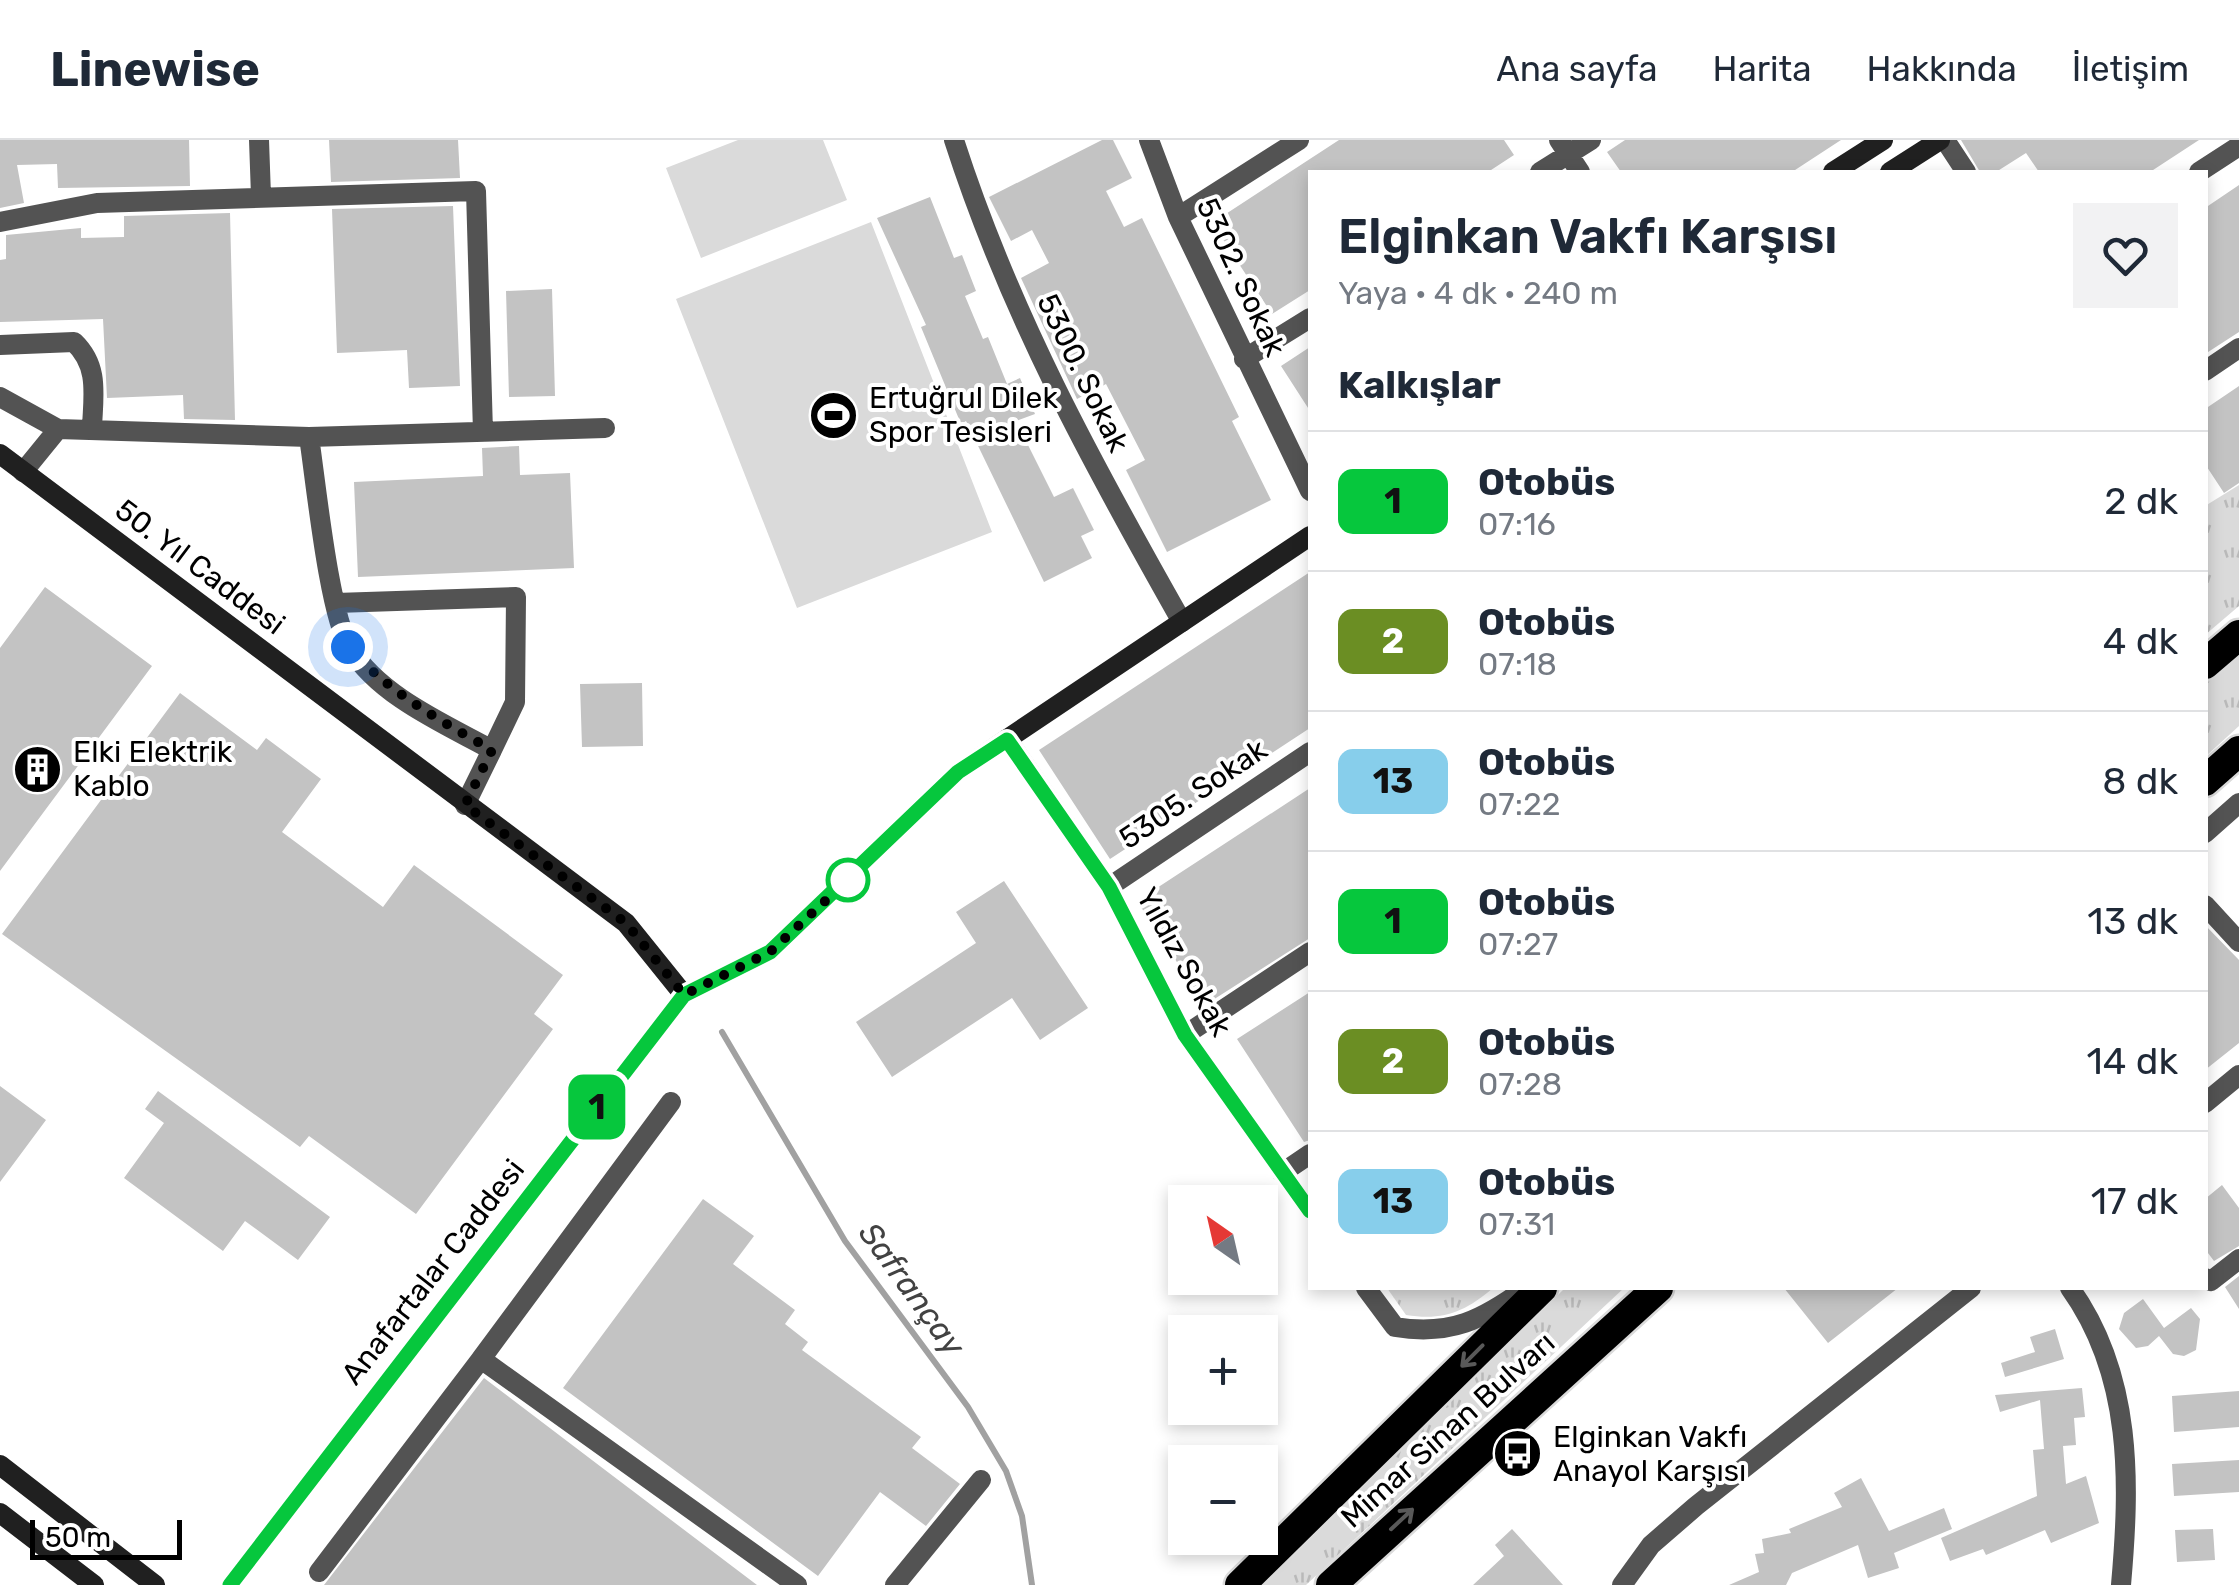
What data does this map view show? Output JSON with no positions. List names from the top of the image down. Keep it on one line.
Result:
{"streets":{"highway":["Mimar Sinan Bulvarı"],"street":["5302. Sokak","5300. Sokak","50. Yıl Caddesi","5305. Sokak","Yıldız Sokak","Anafartalar Caddesi"]},"crossings":[["50. Yıl Caddesi","Anafartalar Caddesi"],["5305. Sokak","Yıldız Sokak"]],"water":["Safrançay"],"places":{"sports":["Ertuğrul Dilek Spor Tesisleri"],"building":["Elki Elektrik Kablo"],"bus stop":["Elginkan Vakfı Anayol Karşısı"]},"lines":["bus line 1"],"scale_bar":"50 m","north":"top left","page":{"header":"Linewise","nav":["Ana sayfa","Harita","Hakkında","İletişim"],"on_map":"1","heading":[["Elginkan Vakfı Karşısı","Yaya · 4 dk · 240 m"],"Kalkışlar"],"list":[{"mark":"1","name":"Otobüs","note":"07:16","value":"2 dk"},{"mark":"2","name":"Otobüs","note":"07:18","value":"4 dk"},{"mark":"13","name":"Otobüs","note":"07:22","value":"8 dk"},{"mark":"1","name":"Otobüs","note":"07:27","value":"13 dk"},{"mark":"2","name":"Otobüs","note":"07:28","value":"14 dk"},{"mark":"13","name":"Otobüs","note":"07:31","value":"17 dk"}],"map_buttons":["+","−"],"scale":"50 m"}}
